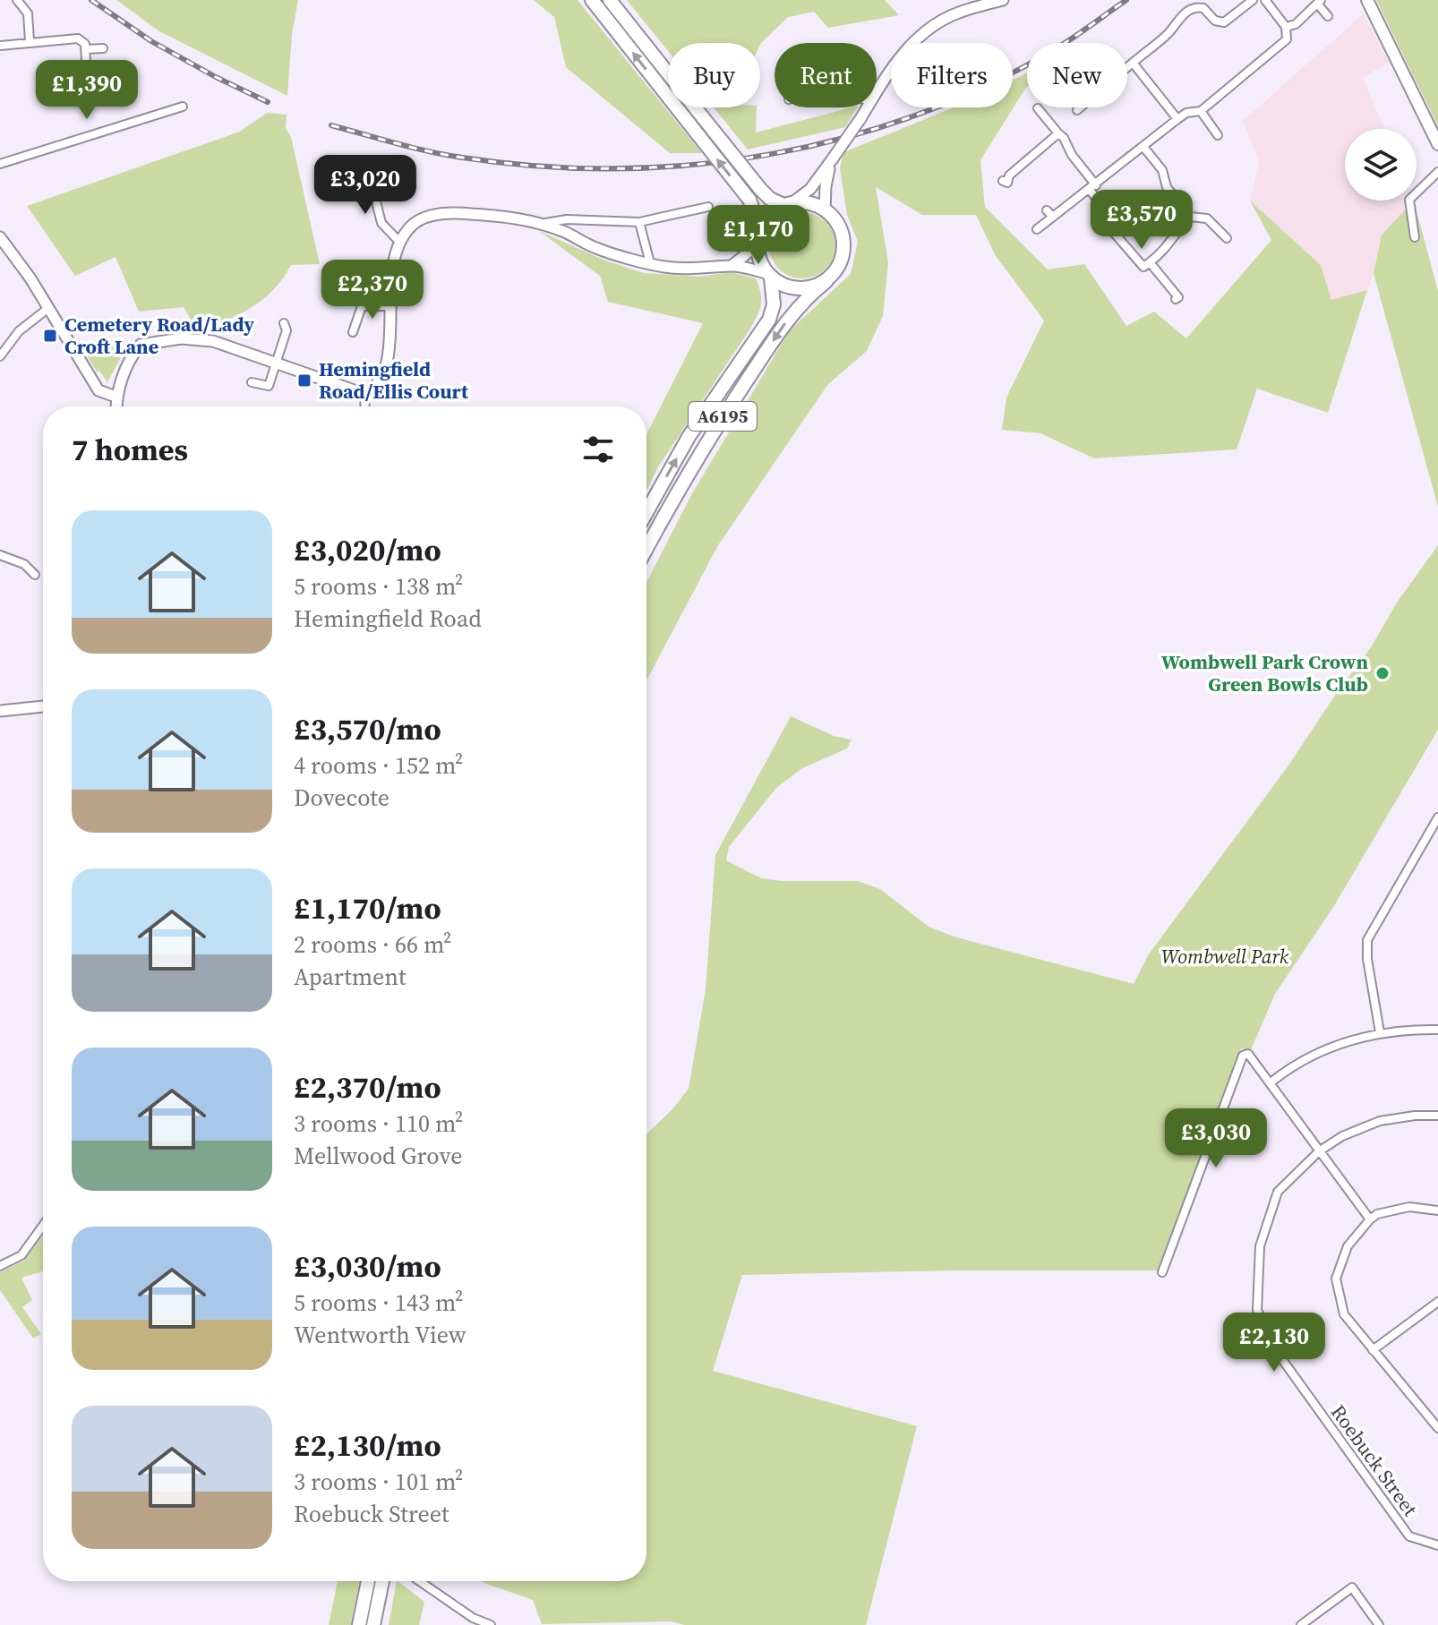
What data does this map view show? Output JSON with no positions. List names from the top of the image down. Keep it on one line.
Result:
{"streets":{"highway":["A6195"],"street":["Roebuck Street"]},"parks":["Wombwell Park"],"places":{"transit":["Cemetery Road/Lady Croft Lane","Hemingfield Road/Ellis Court"],"other":["Wombwell Park Crown Green Bowls Club"]},"page":{"chip":["Buy","Rent","Filters","New"],"price":["£1,390","£3,020","£3,570","£1,170","£2,370","£3,030","£2,130"],"heading":"7 homes","list":[{"name":"£3,020/mo","note":"5 rooms · 138 m² · Hemingfield Road"},{"name":"£3,570/mo","note":"4 rooms · 152 m² · Dovecote"},{"name":"£1,170/mo","note":"2 rooms · 66 m² · Apartment"},{"name":"£2,370/mo","note":"3 rooms · 110 m² · Mellwood Grove"},{"name":"£3,030/mo","note":"5 rooms · 143 m² · Wentworth View"},{"name":"£2,130/mo","note":"3 rooms · 101 m² · Roebuck Street"}]}}
